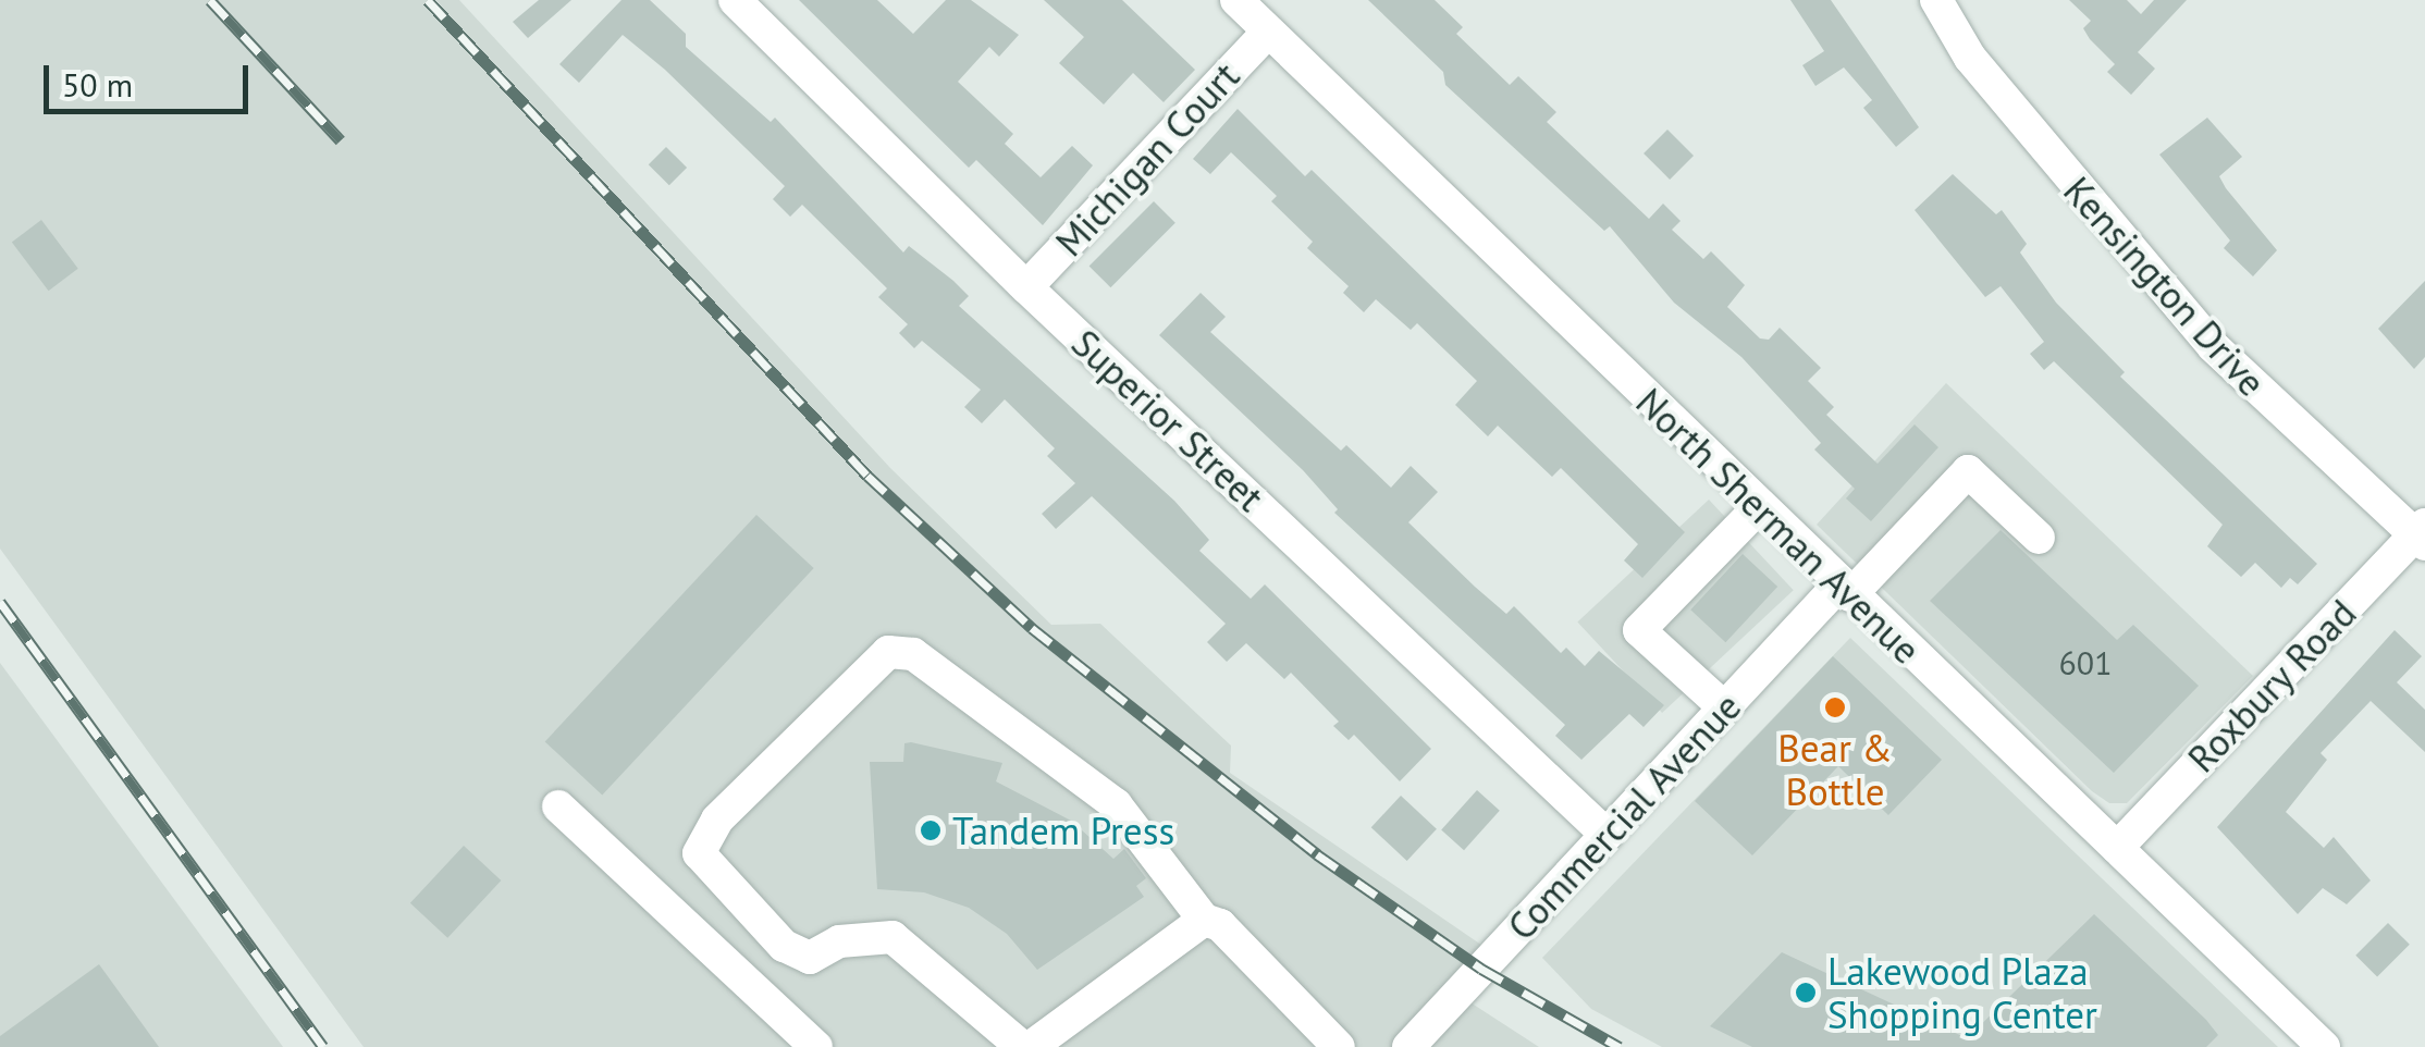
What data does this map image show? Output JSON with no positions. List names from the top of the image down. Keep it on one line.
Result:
{"streets":{"street":["Michigan Court","Kensington Drive","Superior Street","North Sherman Avenue","Roxbury Road","Commercial Avenue"]},"crossings":[["Michigan Court","Superior Street"],["Michigan Court","North Sherman Avenue"],["Kensington Drive","Roxbury Road"],["Superior Street","Commercial Avenue"],["North Sherman Avenue","Roxbury Road"],["North Sherman Avenue","Commercial Avenue"]],"places":["Bear & Bottle","Tandem Press","Lakewood Plaza Shopping Center"],"house_numbers":["601"],"scale_bar":"50 m"}
